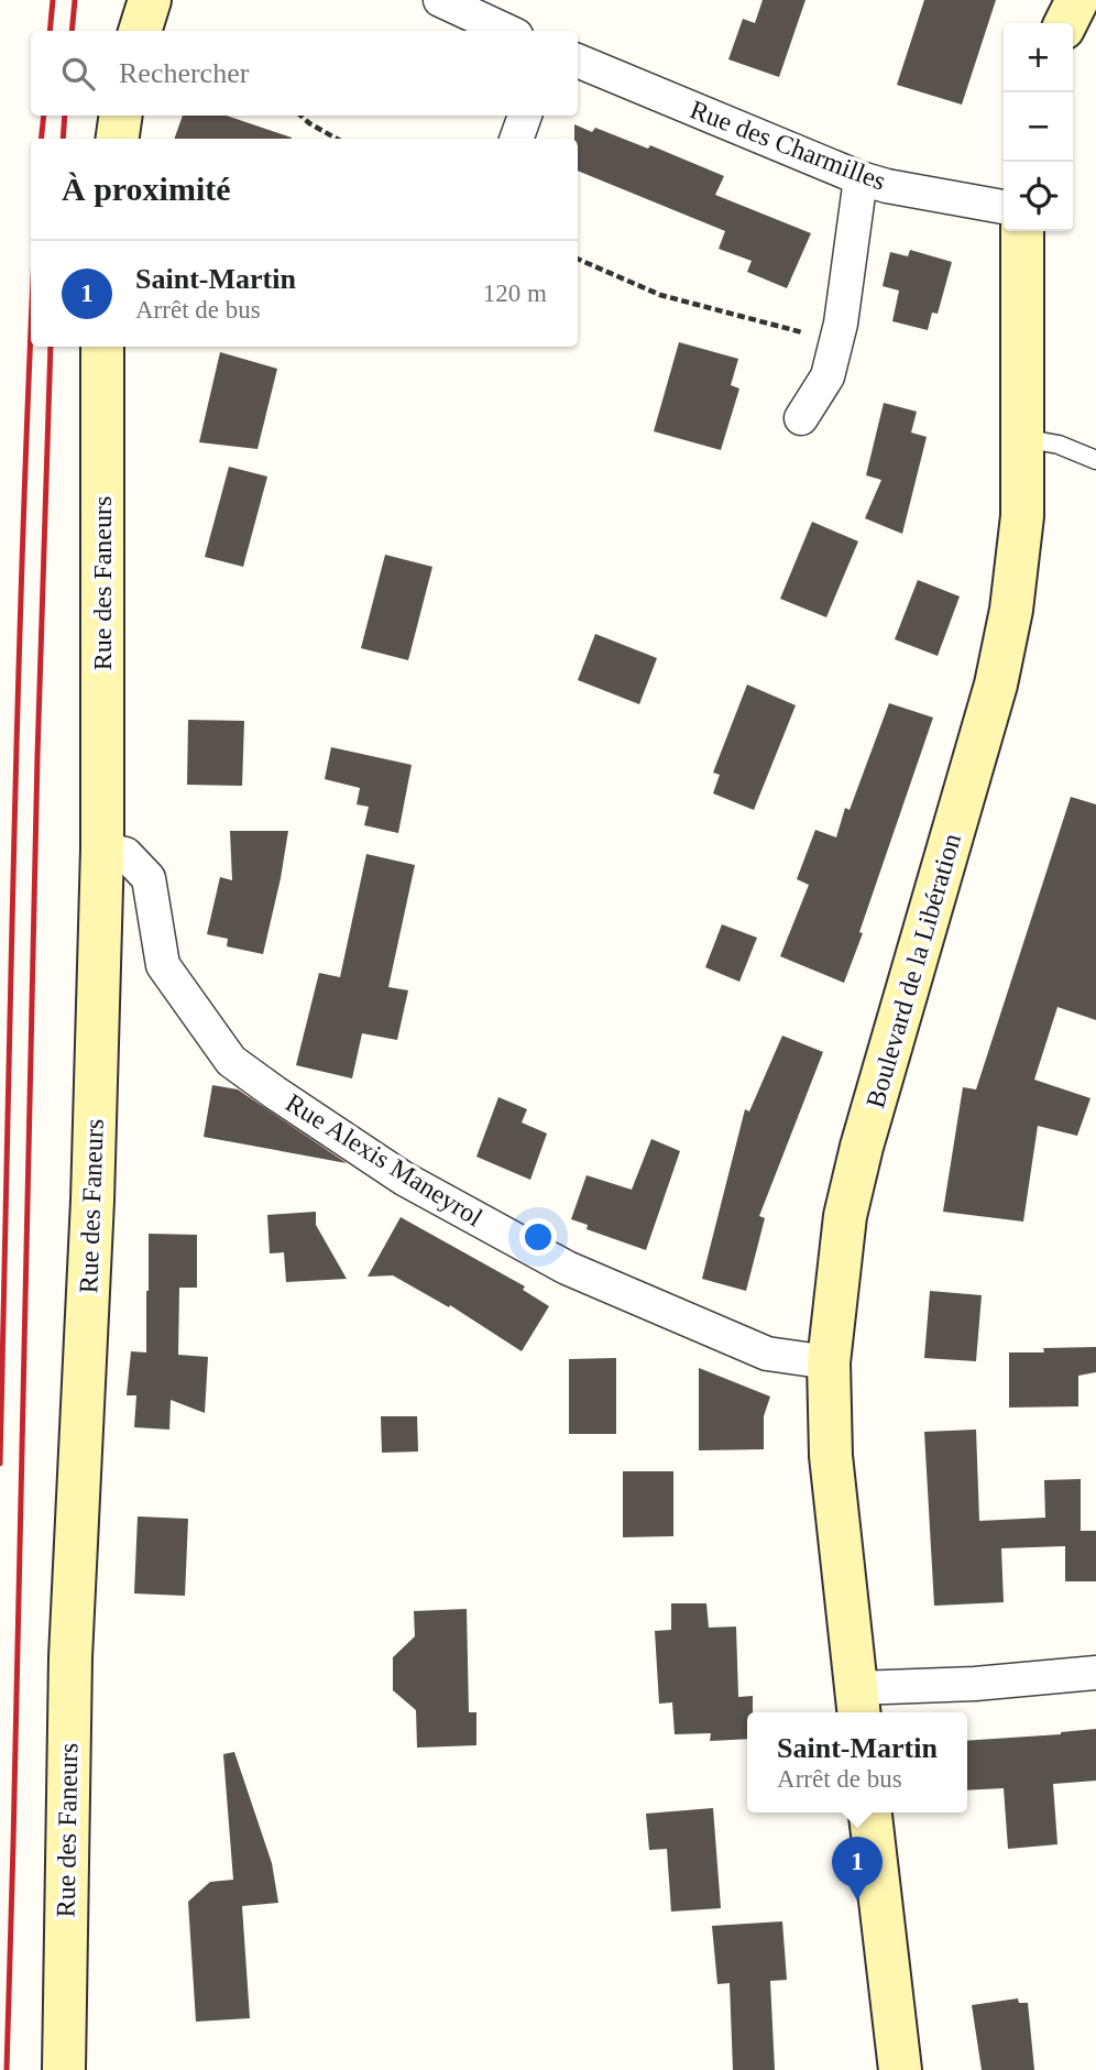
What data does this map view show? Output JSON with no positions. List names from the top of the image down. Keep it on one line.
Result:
{"streets":{"street":["Rue des Charmilles","Rue des Faneurs","Boulevard de la Libération","Rue Alexis Maneyrol"]},"crossings":[["Rue des Faneurs","Rue Alexis Maneyrol"],["Boulevard de la Libération","Rue Alexis Maneyrol"]],"page":{"map_buttons":["+","−"],"search":"Rechercher","heading":"À proximité","list":[{"mark":"1","name":"Saint-Martin","note":"Arrêt de bus","value":"120 m"}],"popup":["Saint-Martin","Arrêt de bus"],"pins":"1"}}
